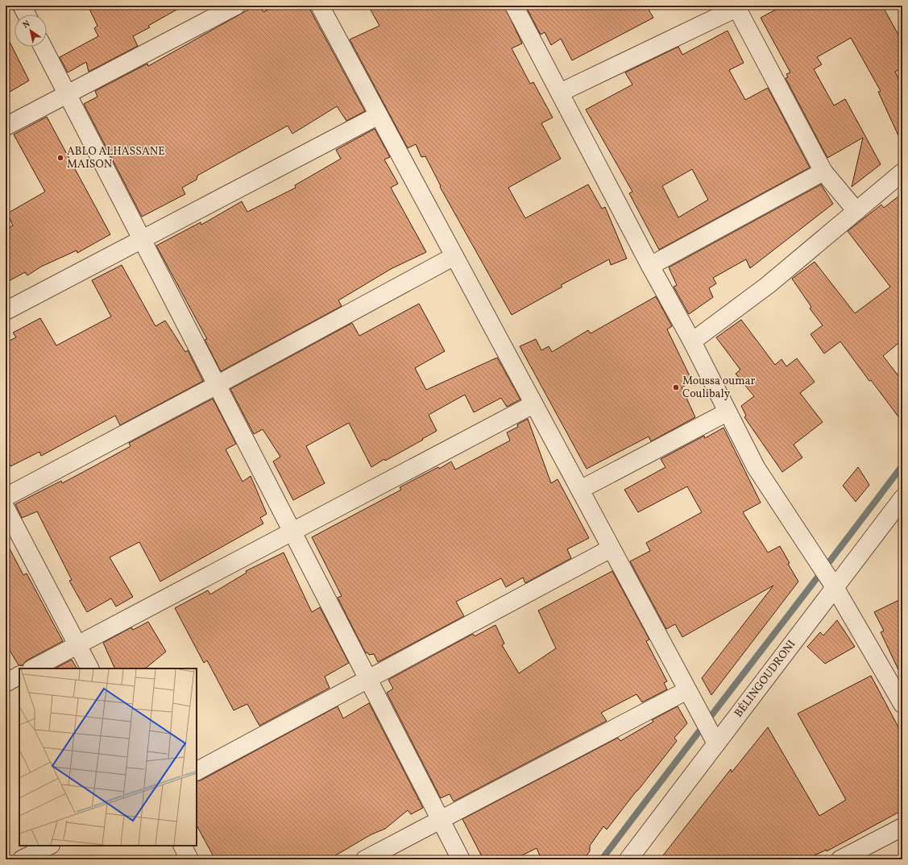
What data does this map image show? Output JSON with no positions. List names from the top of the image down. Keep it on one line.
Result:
{"streets":{"street":["BÉLINGOUDRONI"]},"places":["ABLO ALHASSANE MAISON","Moussa oumar Coulibaly"],"north":"top left"}
